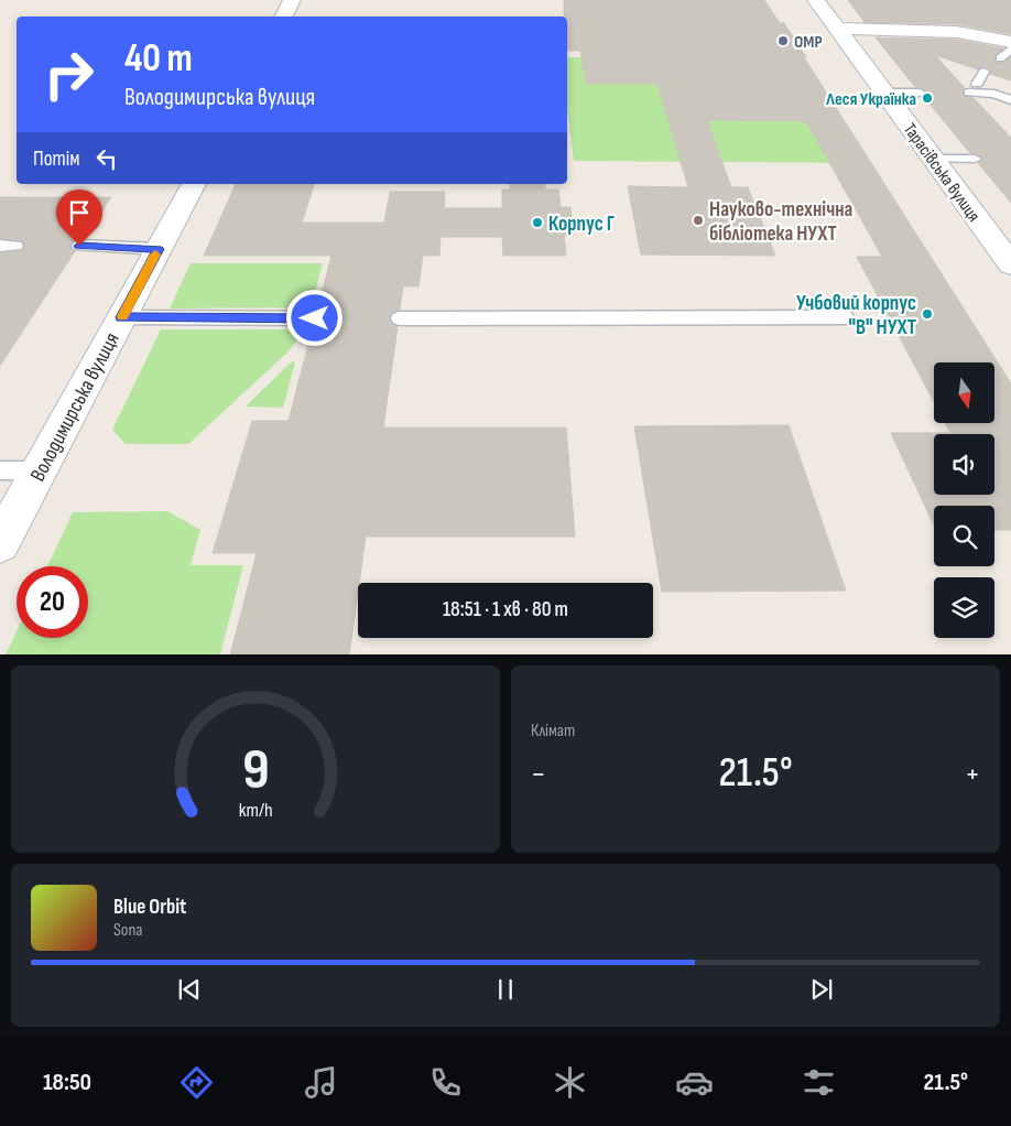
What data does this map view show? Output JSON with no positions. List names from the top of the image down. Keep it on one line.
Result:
{"streets":{"street":["Тарасівська вулиця","Володимирська вулиця"]},"places":["OMP","Леся Українка","Науково-технічна бібліотека НУХТ","Корпус Г","Учбовий корпус \"В\" НУХТ"],"north":"bottom","page":{"turn":["40 m","Володимирська вулиця"],"then":"Потім","limit":"20","trip":"18:51 · 1 хв · 80 m","tile":"Клімат","heat":["−","21.5°","+"],"song":["Blue Orbit","Sona"],"tabs":["18:50","21.5°"],"gauge":["9","km/h"]}}
